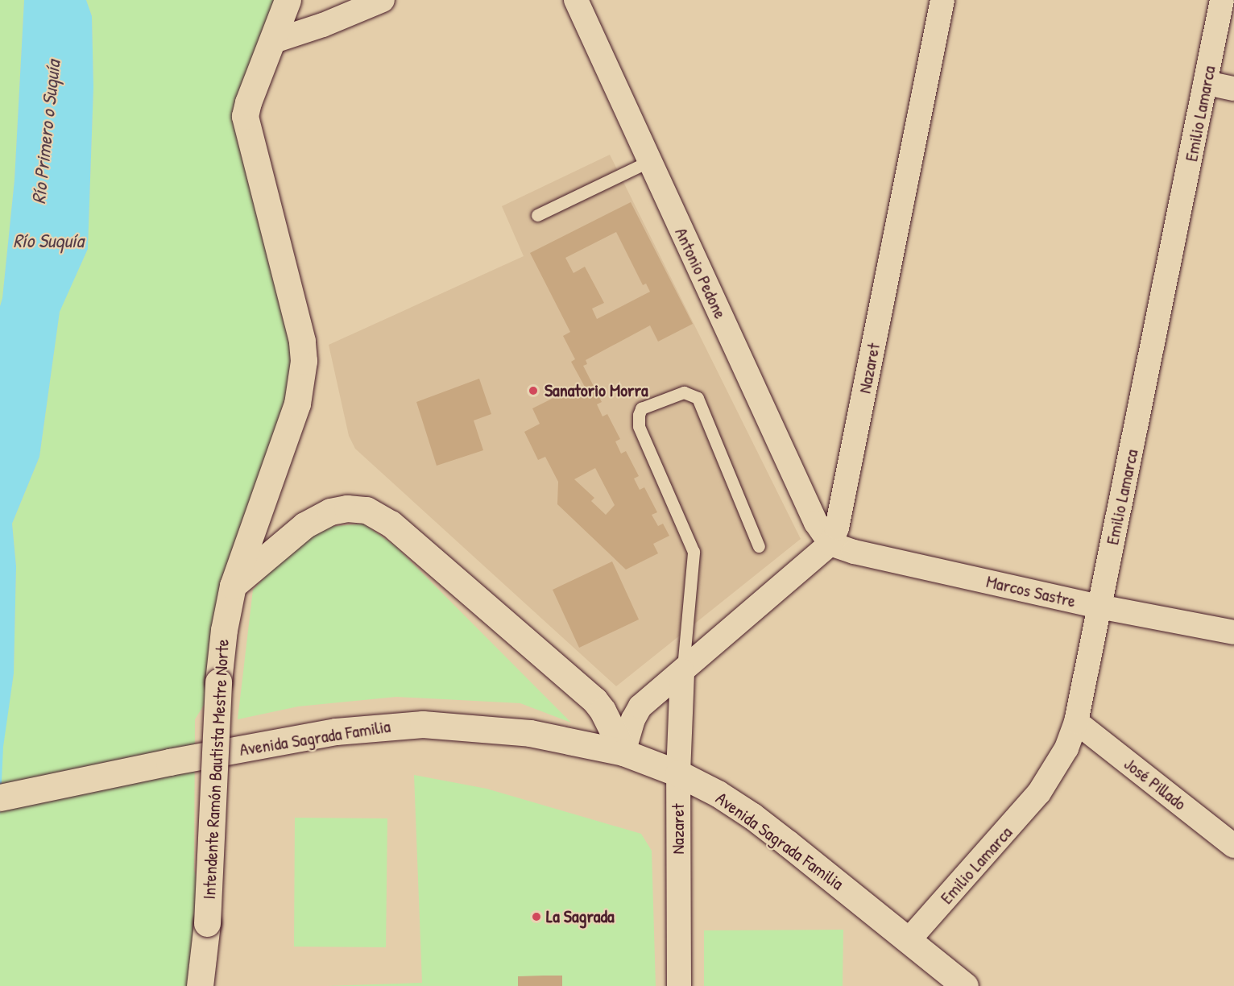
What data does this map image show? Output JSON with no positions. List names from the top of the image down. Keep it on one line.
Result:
{"streets":{"main road":["Avenida Sagrada Familia","Intendente Ramón Bautista Mestre Norte"],"street":["Emilio Lamarca","Antonio Pedone","Nazaret","Marcos Sastre","José Pillado"]},"crossings":[["Emilio Lamarca","Marcos Sastre"],["Emilio Lamarca","Avenida Sagrada Familia"],["Emilio Lamarca","José Pillado"],["Antonio Pedone","Nazaret"],["Antonio Pedone","Marcos Sastre"],["Nazaret","Marcos Sastre"],["Nazaret","Avenida Sagrada Familia"]],"water":["Río Primero o Suquía","Río Suquía"],"places":["Sanatorio Morra","La Sagrada"]}
